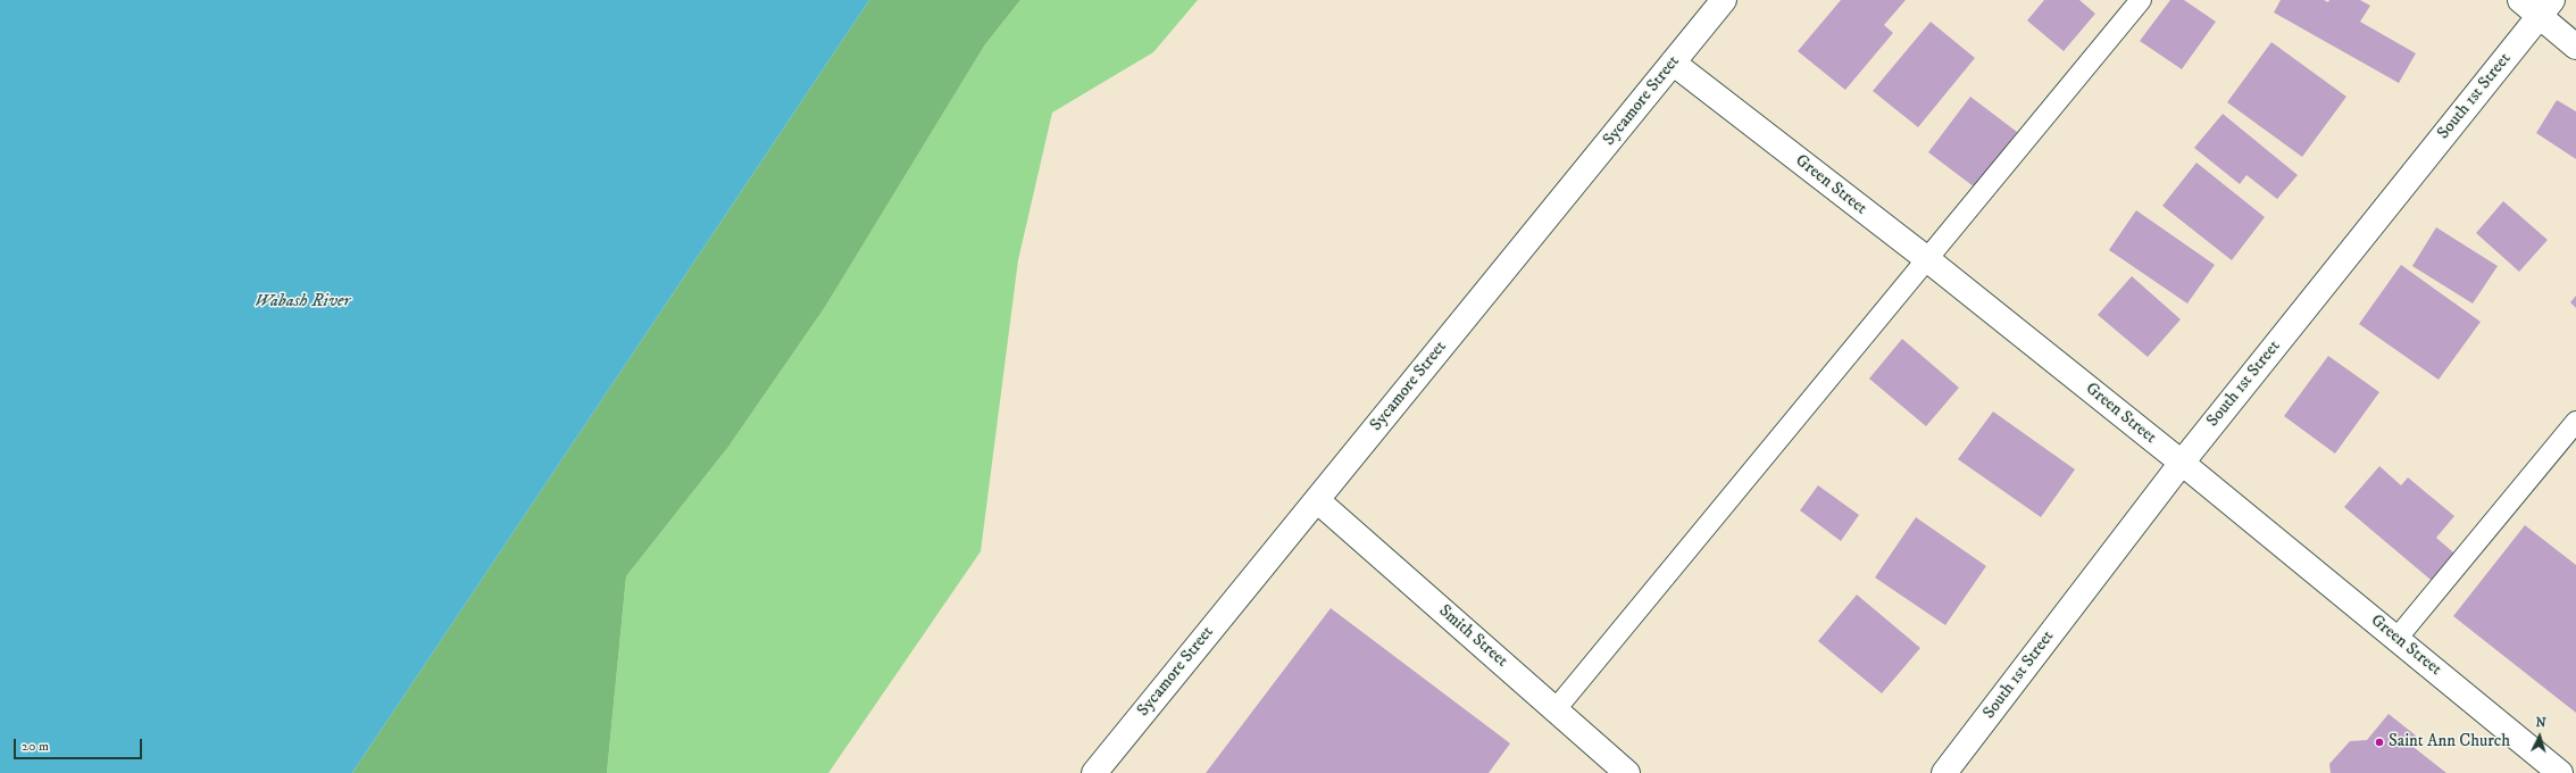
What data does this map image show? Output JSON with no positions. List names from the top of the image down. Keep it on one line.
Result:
{"streets":{"street":["South 1st Street","Sycamore Street","Green Street","Smith Street"]},"crossings":[["South 1st Street","Green Street"],["Sycamore Street","Green Street"],["Sycamore Street","Smith Street"]],"water":["Wabash River"],"places":["Saint Ann Church"],"scale_bar":"20 m","north":"top"}
